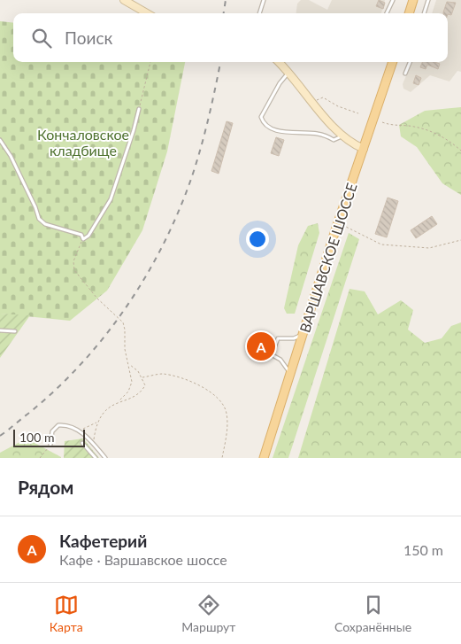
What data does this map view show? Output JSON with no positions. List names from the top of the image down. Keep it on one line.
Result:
{"streets":{"main road":["ВАРШАВСКОЕ ШОССЕ"]},"parks":["Кончаловское кладбище"],"scale_bar":"100 m","page":{"search":"Поиск","pins":"A","scale":"100 m","heading":"Рядом","list":[{"mark":"A","name":"Кафетерий","note":"Кафе · Варшавское шоссе","value":"150 m"}],"nav":["Карта","Маршрут","Сохранённые"]}}
